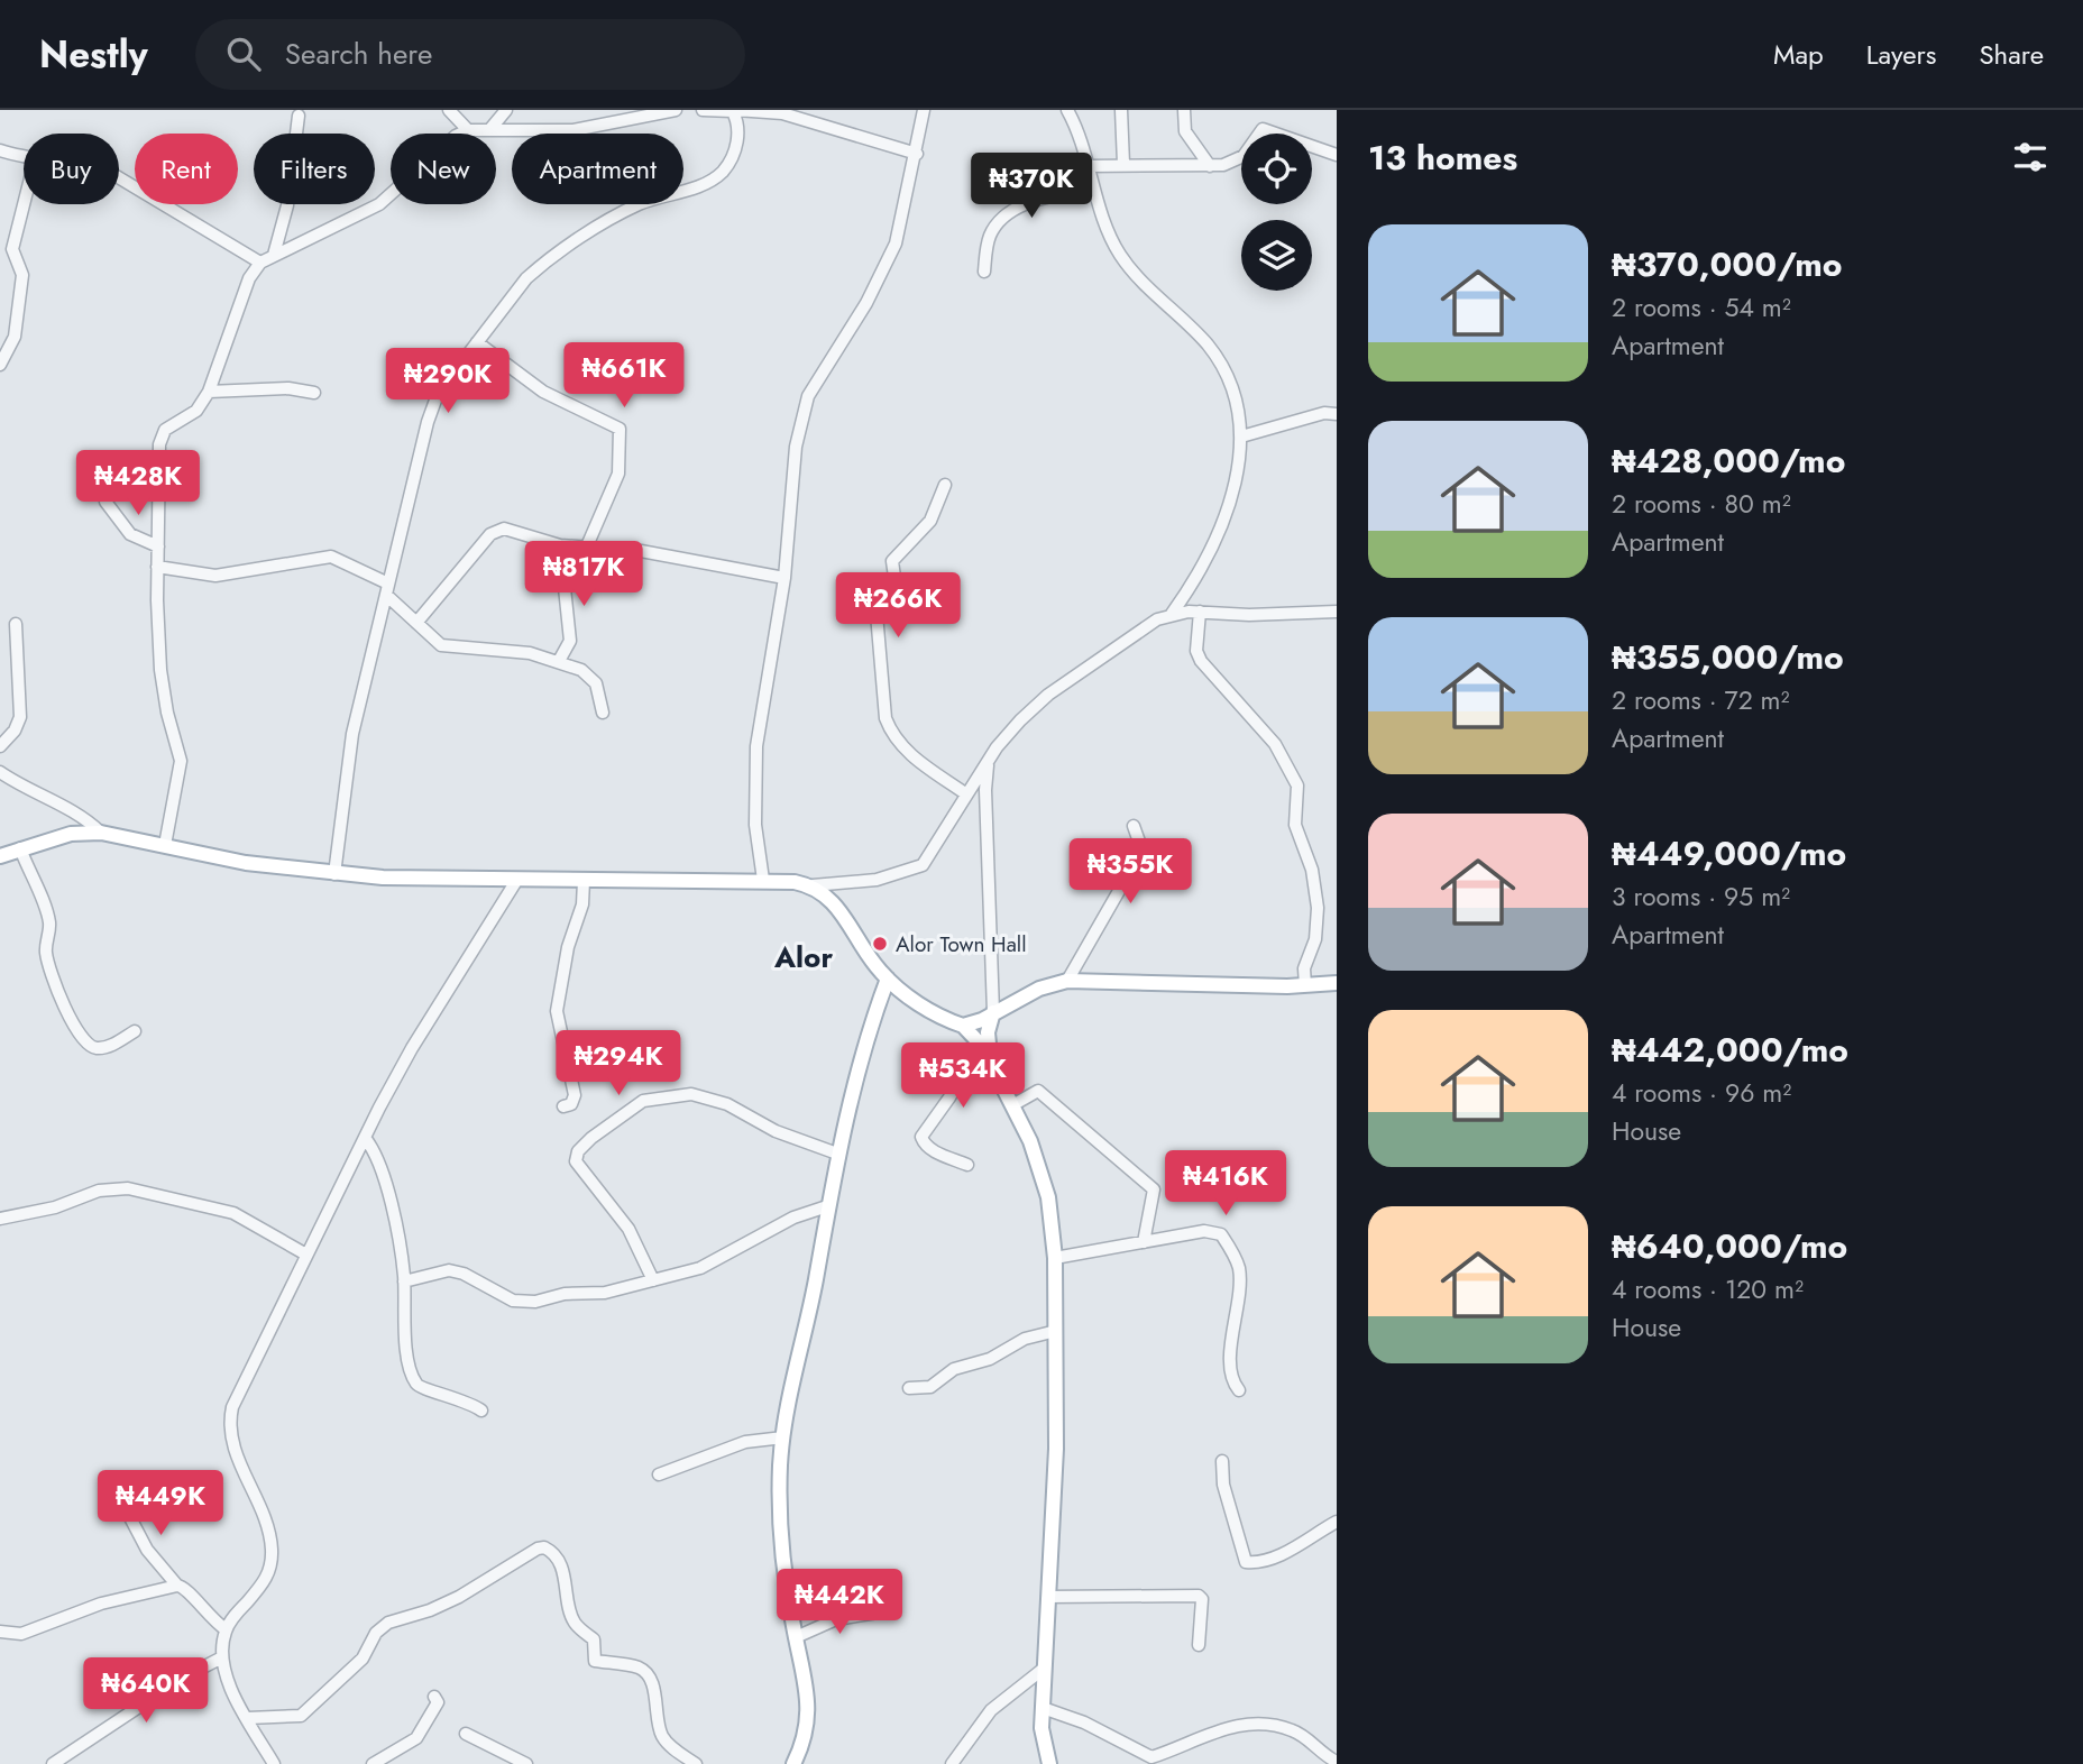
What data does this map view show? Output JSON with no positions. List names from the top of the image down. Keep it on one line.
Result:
{"districts":["Alor"],"places":["Alor Town Hall"],"page":{"header":"Nestly","search":"Search here","nav":["Map","Layers","Share"],"heading":"13 homes","chip":["Buy","Rent","Filters","New","Apartment"],"price":["₦370K","₦661K","₦290K","₦428K","₦817K","₦266K","₦355K","₦294K","₦534K","₦416K","₦449K","₦442K","₦640K"],"list":[{"name":"₦370,000/mo","note":"2 rooms · 54 m² · Apartment"},{"name":"₦428,000/mo","note":"2 rooms · 80 m² · Apartment"},{"name":"₦355,000/mo","note":"2 rooms · 72 m² · Apartment"},{"name":"₦449,000/mo","note":"3 rooms · 95 m² · Apartment"},{"name":"₦442,000/mo","note":"4 rooms · 96 m² · House"},{"name":"₦640,000/mo","note":"4 rooms · 120 m² · House"}]}}
